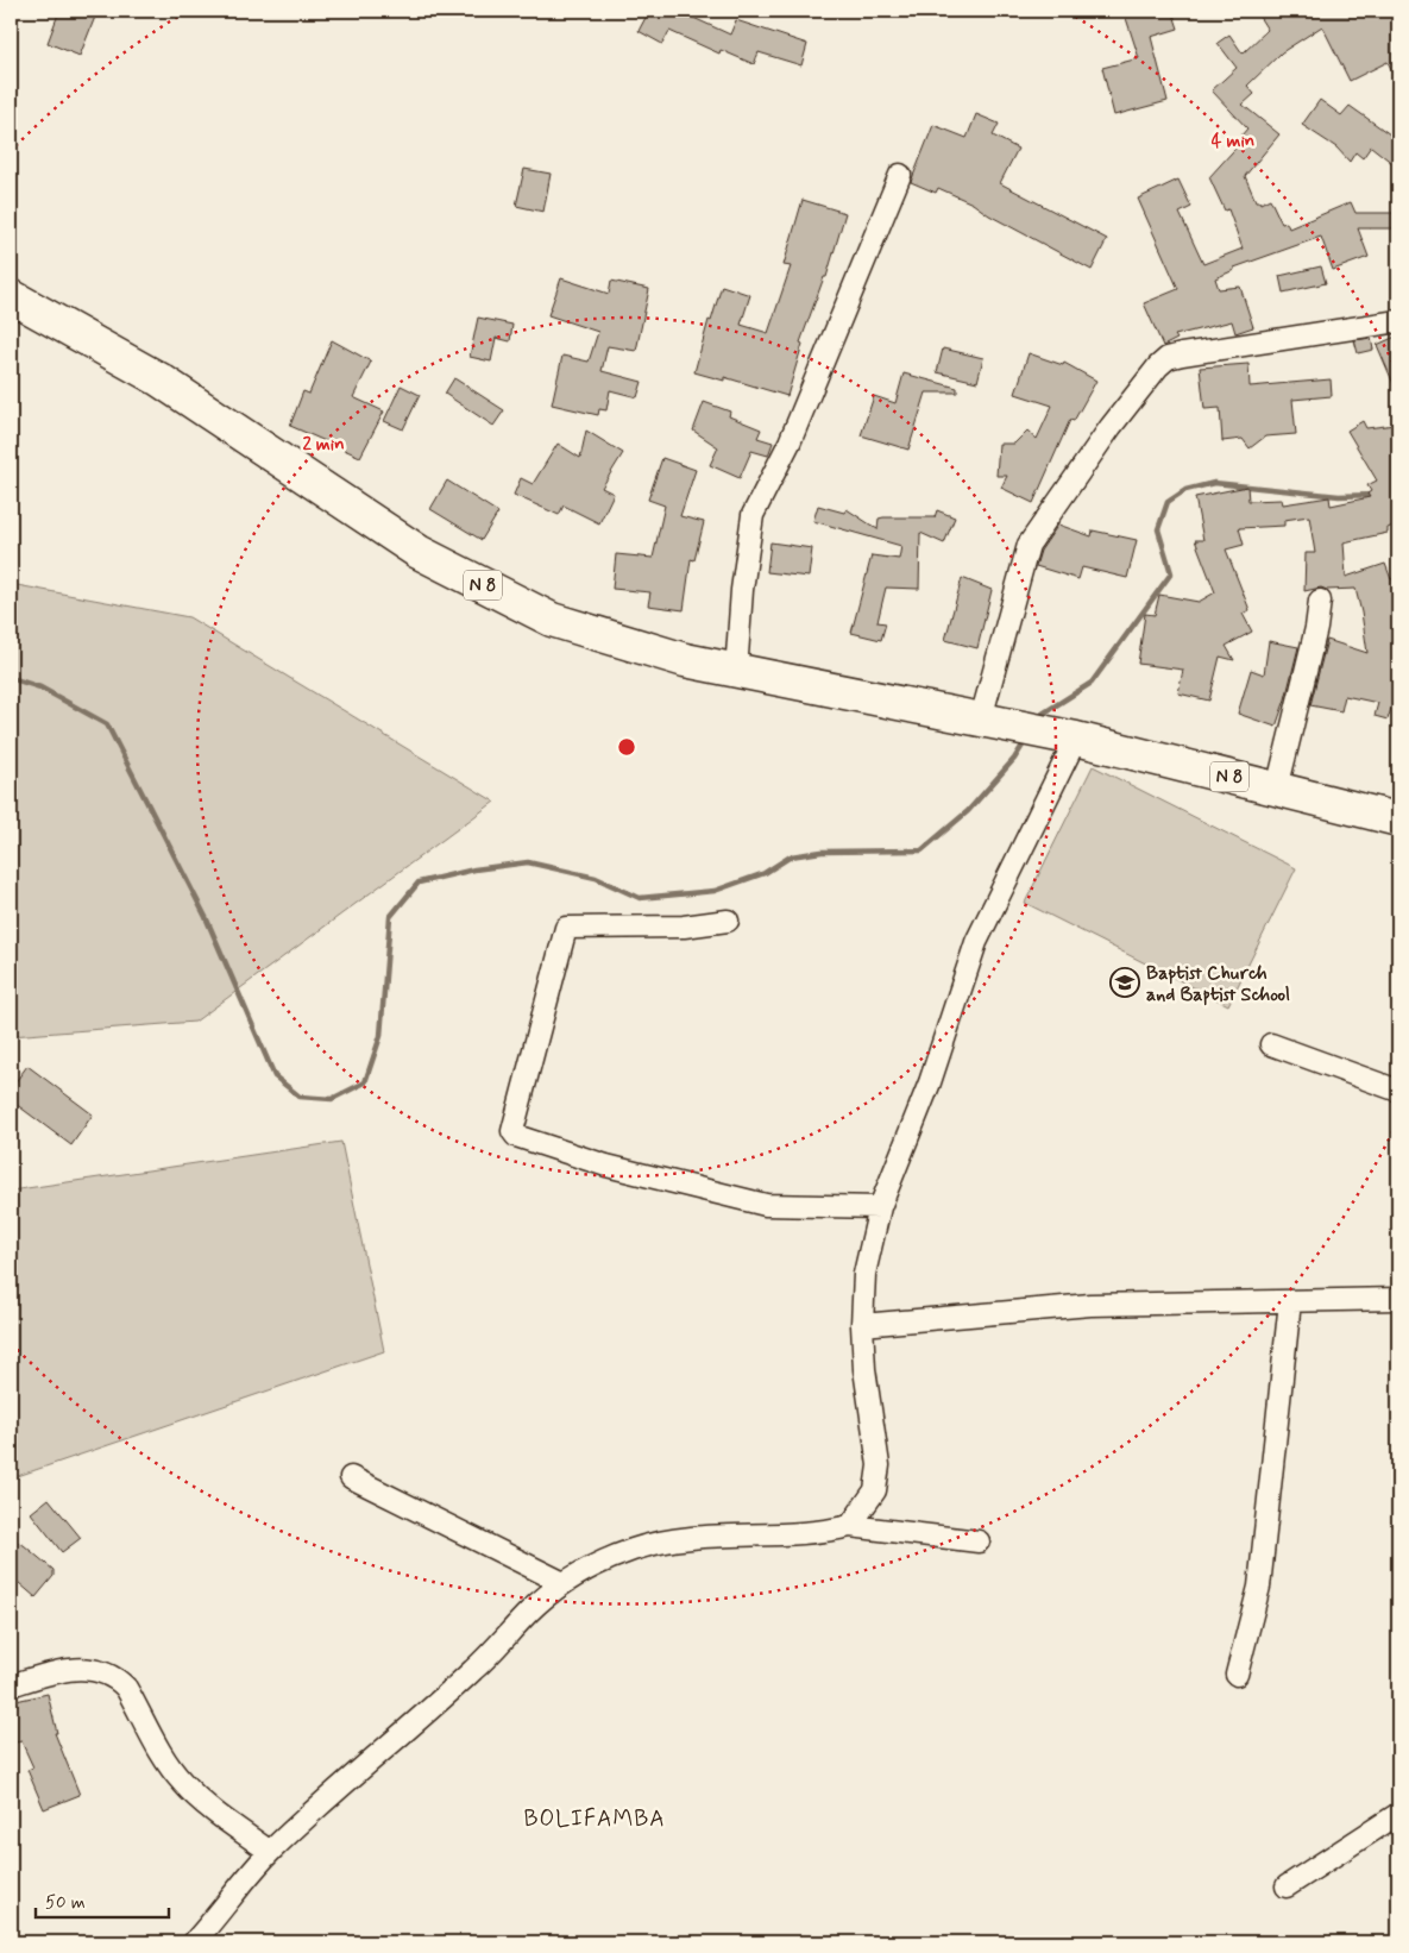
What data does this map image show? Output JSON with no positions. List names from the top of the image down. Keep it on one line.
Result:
{"streets":{"highway":["N 8"]},"districts":["BOLIFAMBA"],"places":{"school or university":["Baptist Church and Baptist School"]},"scale_bar":"50 m","rings":["4 min","2 min"]}
